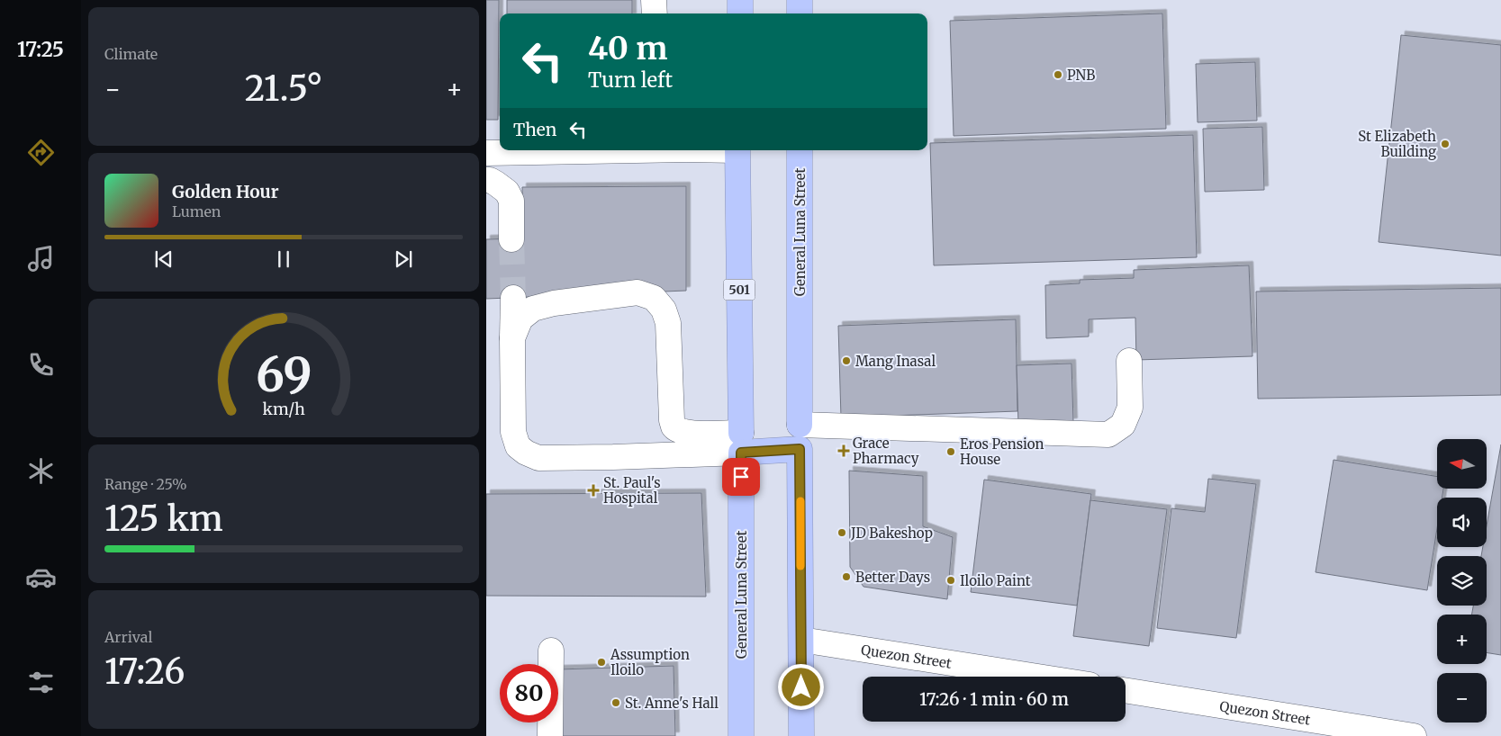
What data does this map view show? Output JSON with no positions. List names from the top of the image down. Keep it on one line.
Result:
{"streets":{"highway":["General Luna Street","501"],"street":["Quezon Street"]},"places":{"other":["PNB","St Elizabeth Building","Mang Inasal","Eros Pension House","JD Bakeshop","Better Days","Iloilo Paint","Assumption Iloilo","St. Anne's Hall"],"health":["Grace Pharmacy","St. Paul's Hospital"]},"north":"left","page":{"tabs":"17:25","tile":["Climate",["Range · 25%","125 km"],["Arrival","17:26"]],"turn":["40 m","Turn left"],"heat":["−","21.5°","+"],"then":"Then","song":["Golden Hour","Lumen"],"map_buttons":["+","−"],"limit":"80","trip":"17:26 · 1 min · 60 m","gauge":["69","km/h"]}}
